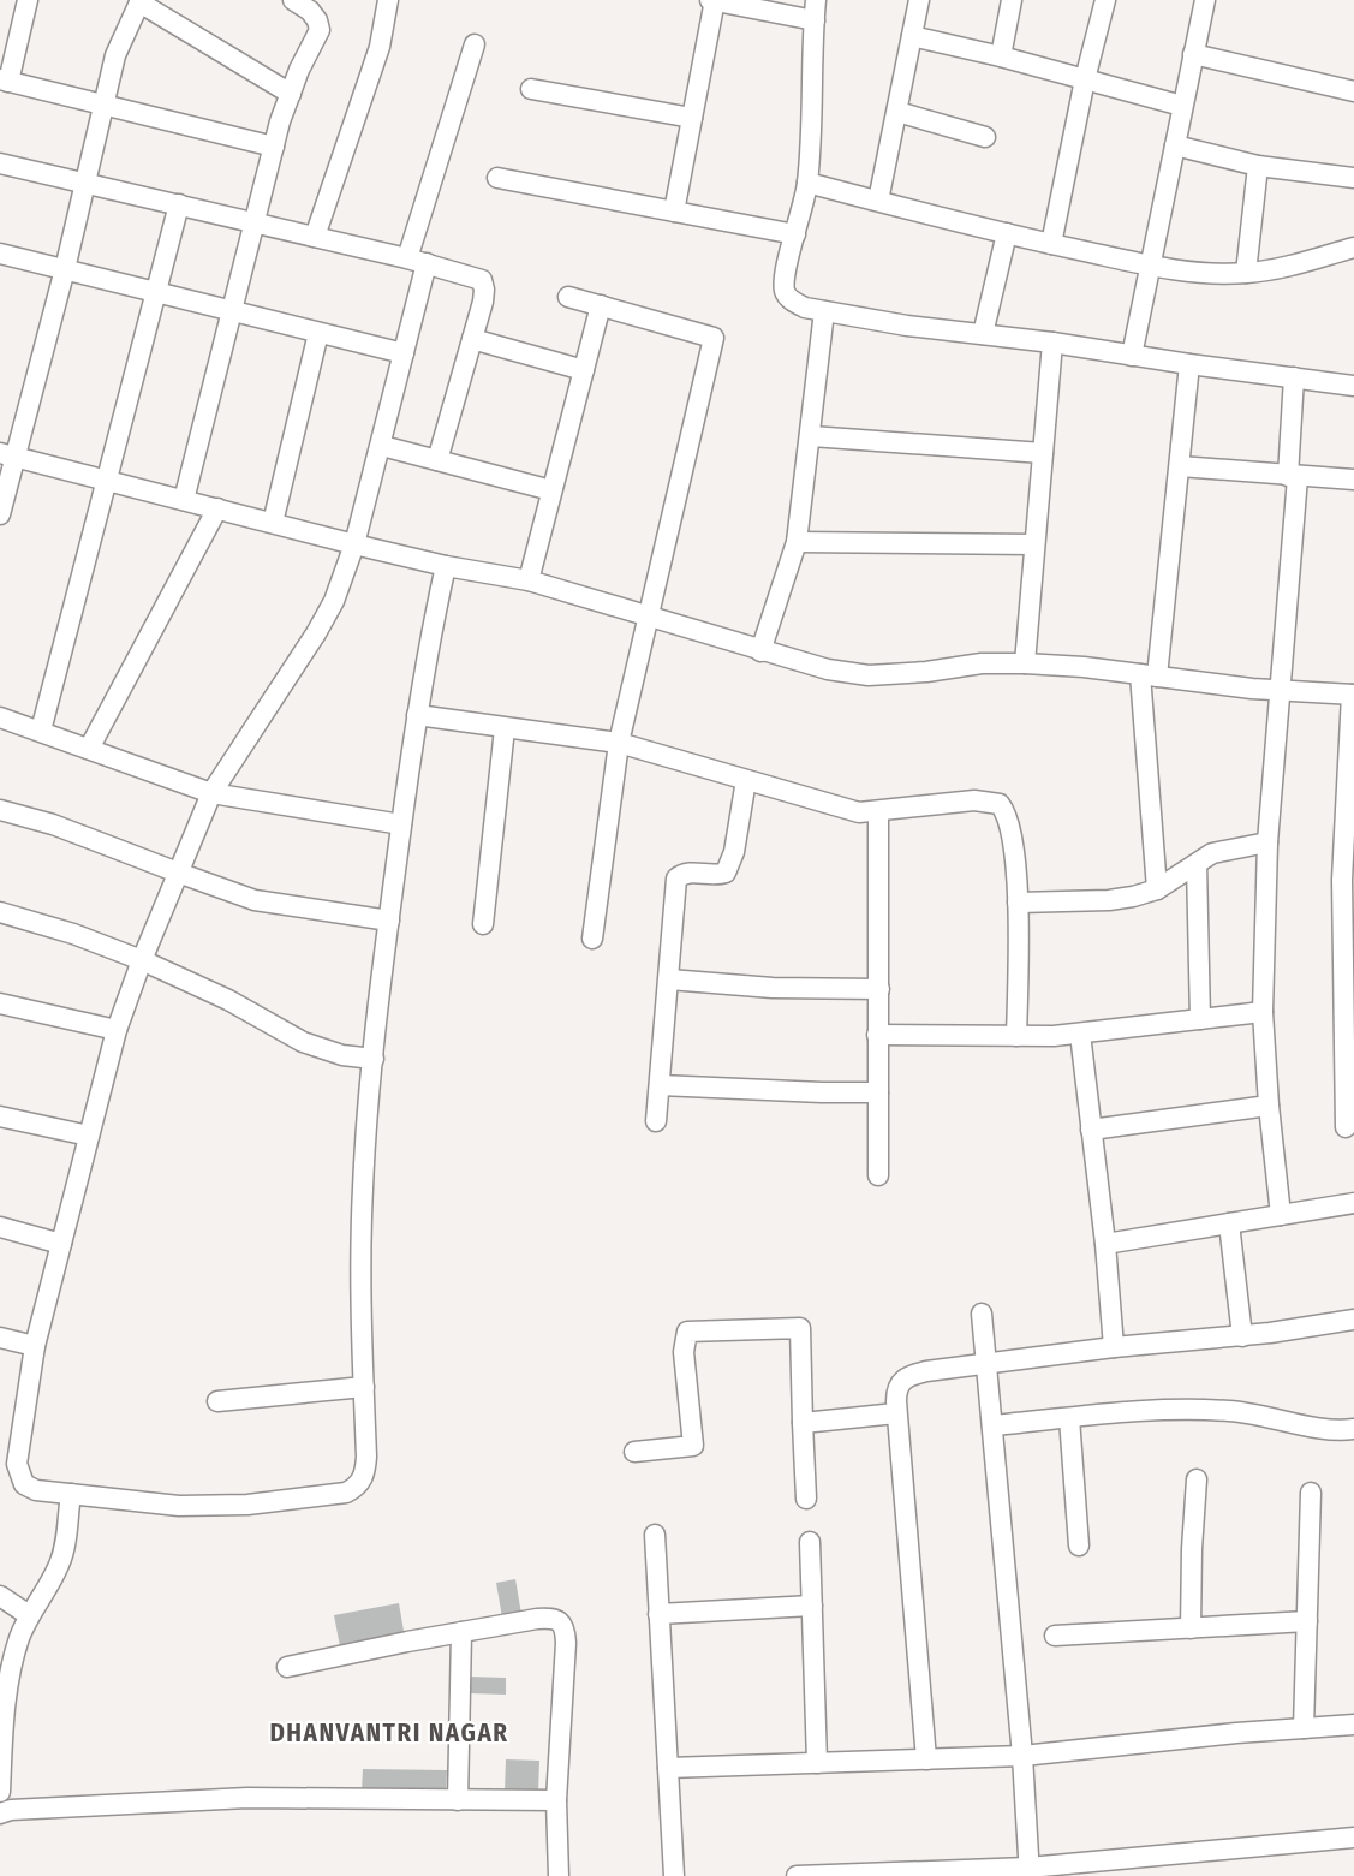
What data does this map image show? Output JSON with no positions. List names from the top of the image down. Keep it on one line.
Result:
{"districts":["DHANVANTRI NAGAR"]}
